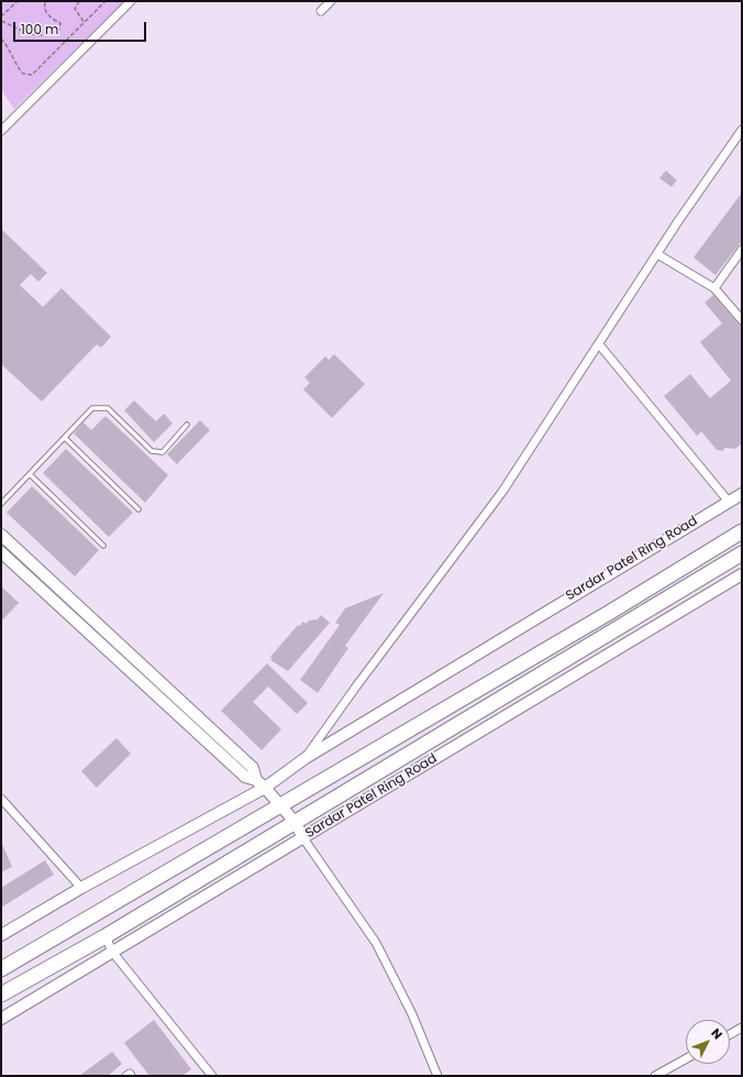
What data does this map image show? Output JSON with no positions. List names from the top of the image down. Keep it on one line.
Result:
{"streets":{"highway":["Sardar Patel Ring Road"]},"scale_bar":"100 m","north":"top right"}
